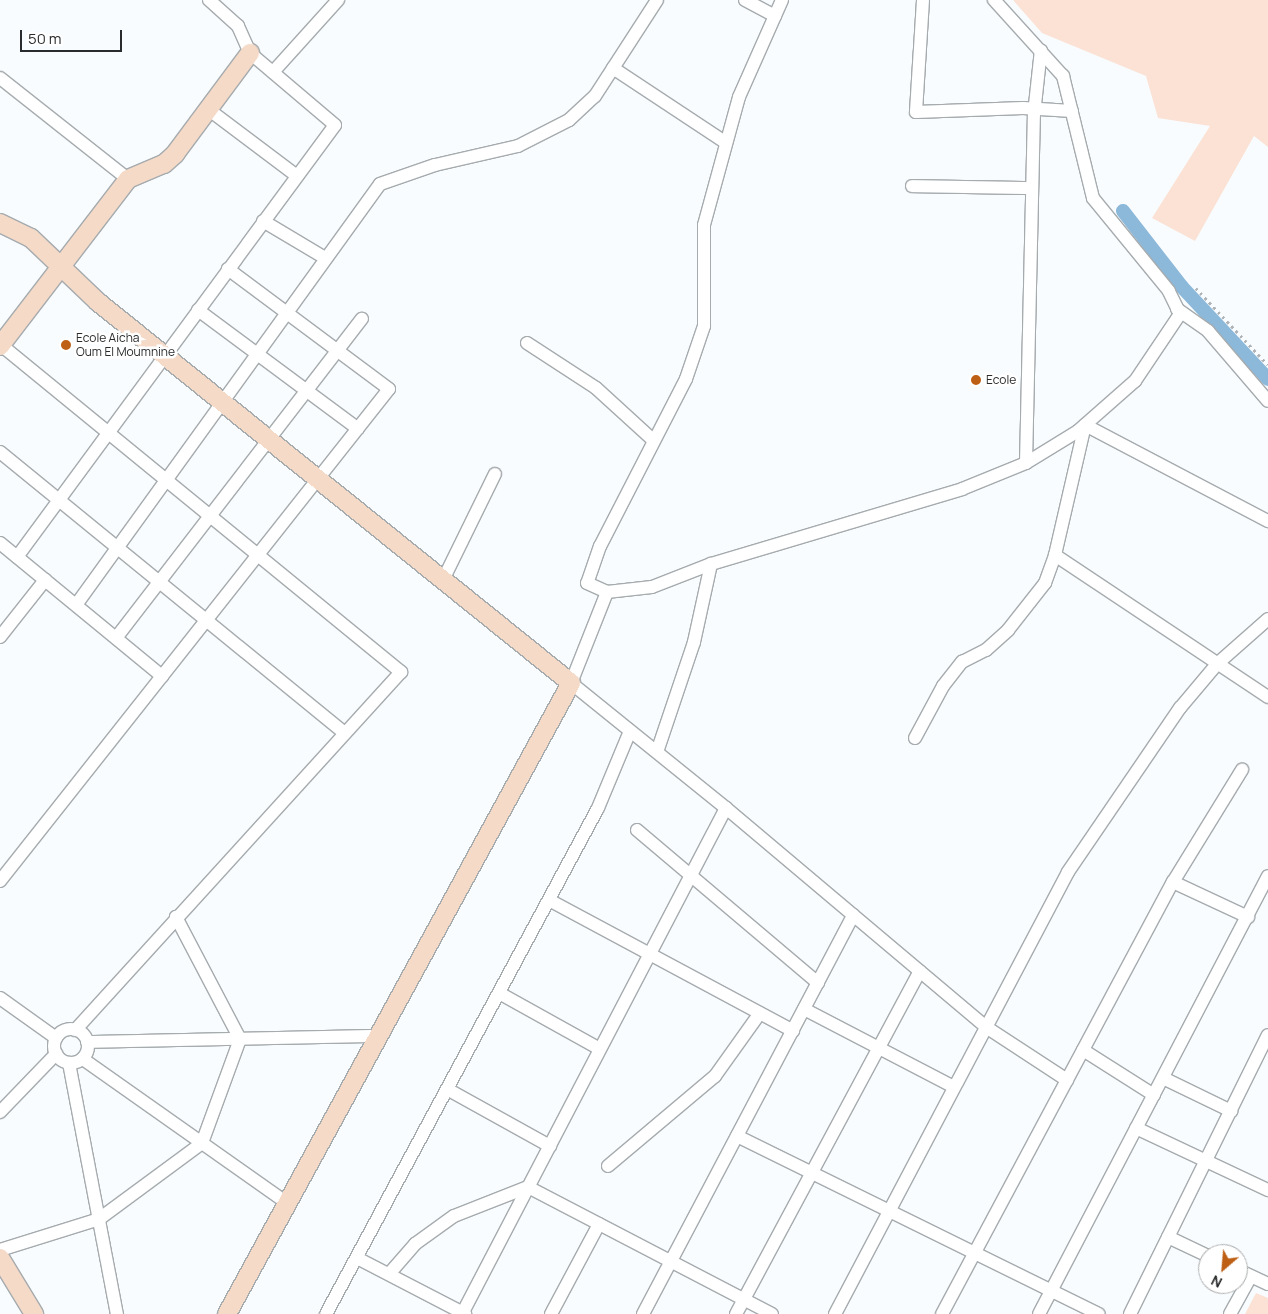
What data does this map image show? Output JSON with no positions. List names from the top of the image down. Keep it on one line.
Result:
{"places":["Ecole Aicha Oum El Moumnine","Ecole"],"scale_bar":"50 m","north":"bottom left"}
